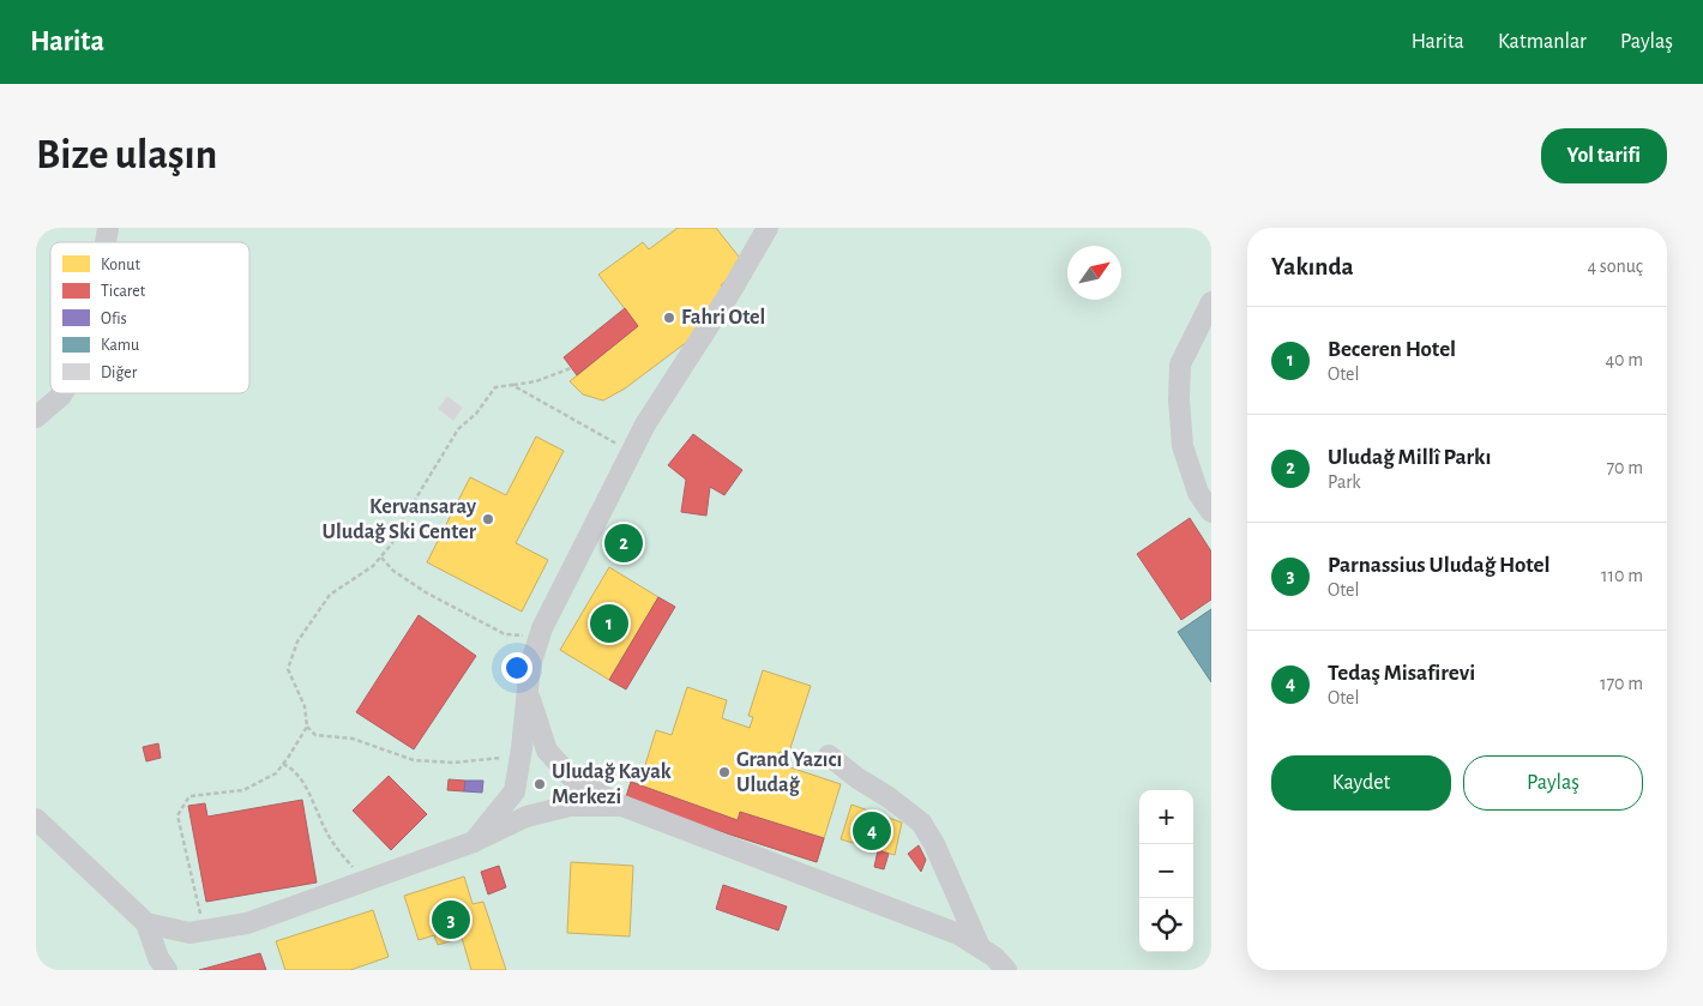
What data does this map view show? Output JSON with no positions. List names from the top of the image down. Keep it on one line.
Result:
{"places":["Fahri Otel","Kervansaray Uludağ Ski Center","Grand Yazıcı Uludağ","Uludağ Kayak Merkezi"],"legend":["Konut","Ticaret","Ofis","Kamu","Diğer"],"north":"top right","page":{"header":"Harita","nav":["Harita","Katmanlar","Paylaş"],"buttons":["Yol tarifi",["Kaydet","Paylaş"]],"title":"Bize ulaşın","heading":["Yakında","4 sonuç"],"list":[{"mark":"1","name":"Beceren Hotel","note":"Otel","value":"40 m"},{"mark":"2","name":"Uludağ Millî Parkı","note":"Park","value":"70 m"},{"mark":"3","name":"Parnassius Uludağ Hotel","note":"Otel","value":"110 m"},{"mark":"4","name":"Tedaş Misafirevi","note":"Otel","value":"170 m"}],"pins":["2","1","4","3"],"map_buttons":["+","−"]}}
